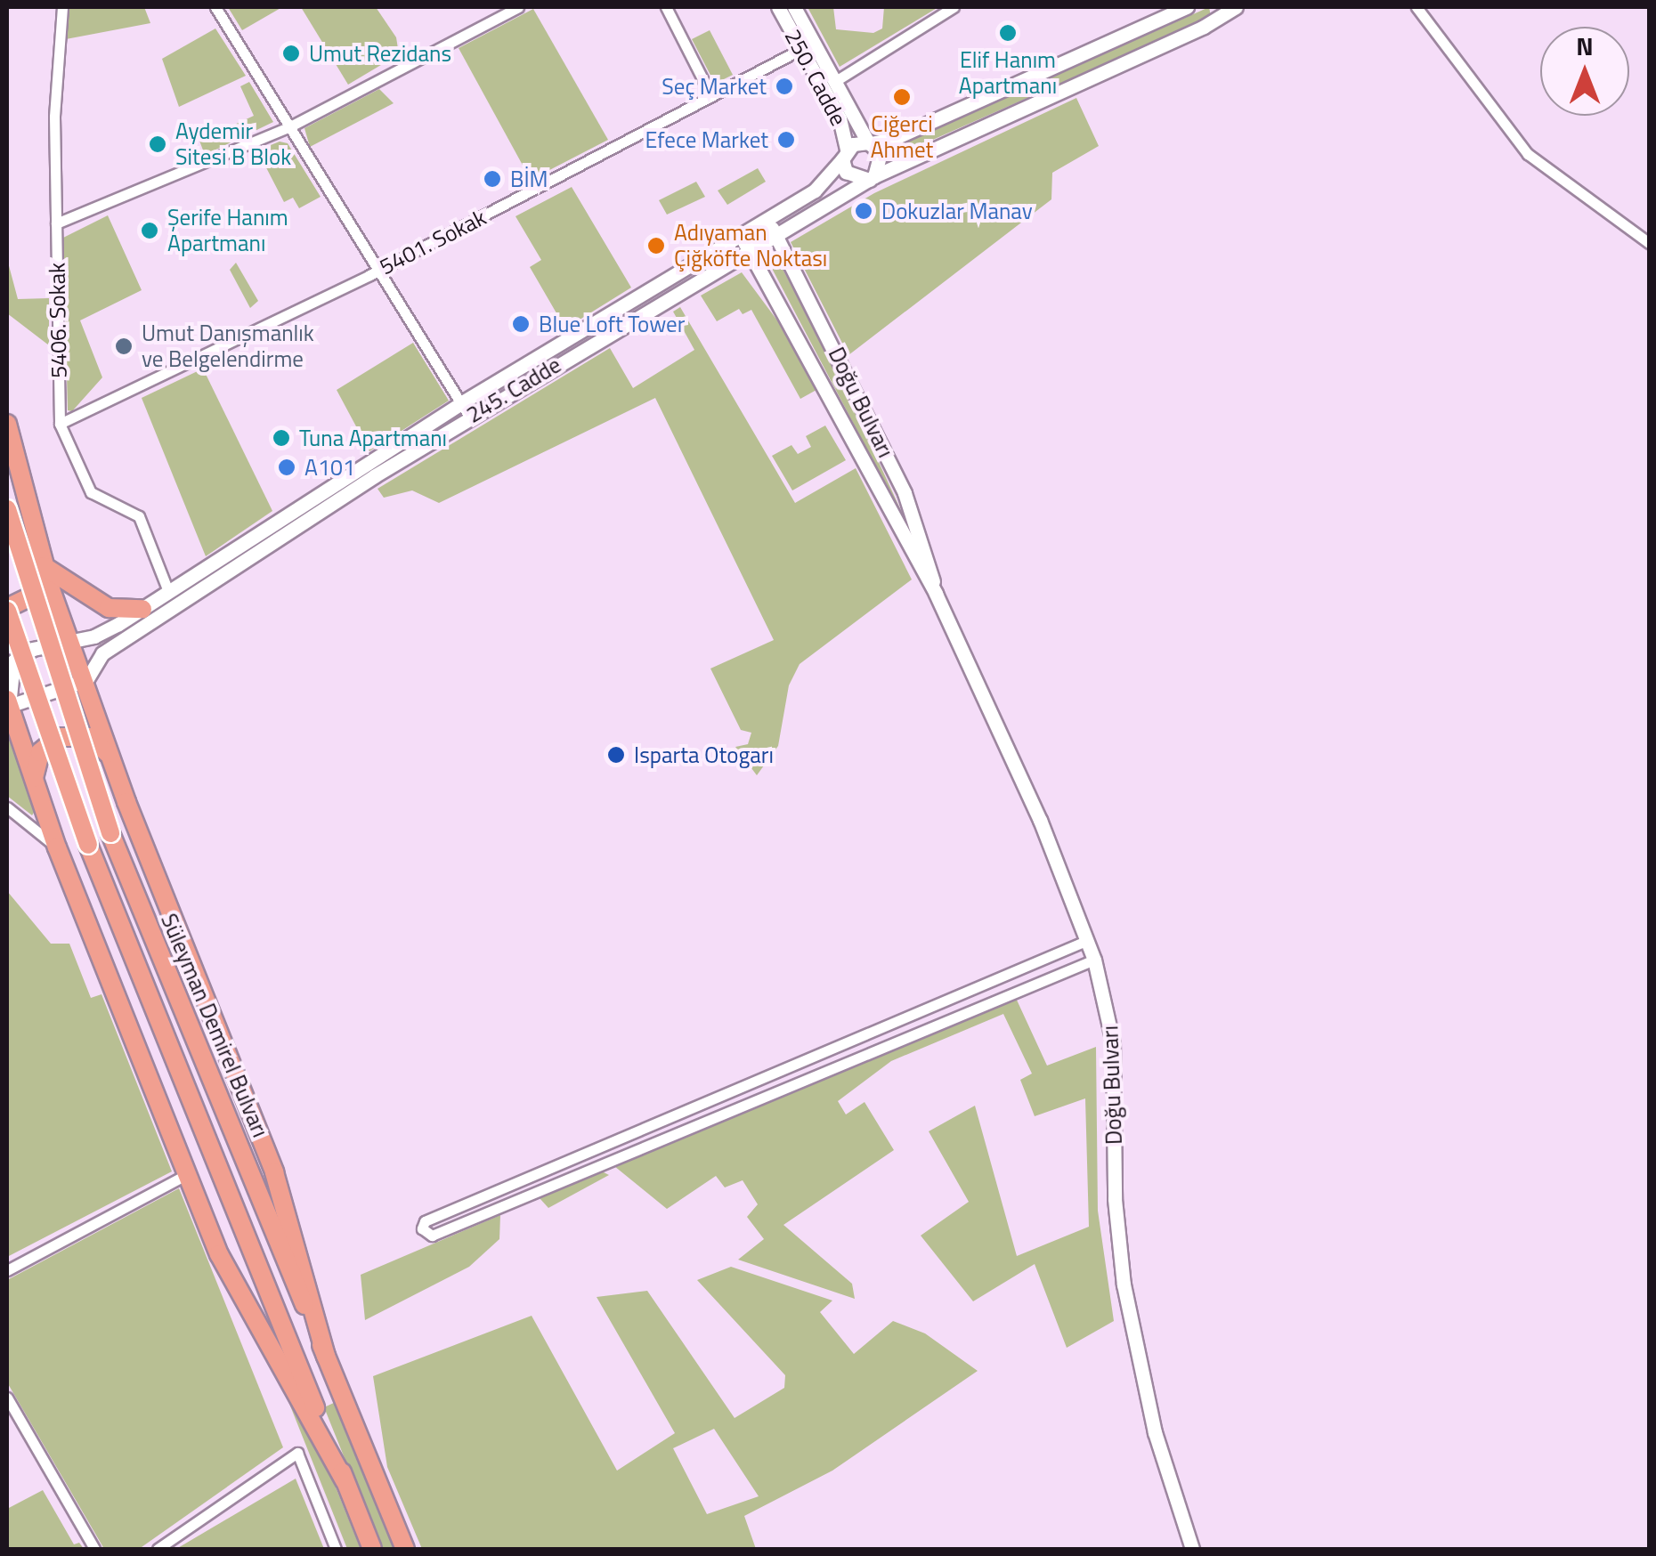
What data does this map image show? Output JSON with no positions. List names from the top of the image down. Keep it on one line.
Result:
{"streets":{"highway":["Süleyman Demirel Bulvarı"],"street":["250. Cadde","5401. Sokak","5406. Sokak","245. Cadde","Doğu Bulvarı"]},"crossings":[["250. Cadde","5401. Sokak"],["250. Cadde","245. Cadde"],["5401. Sokak","5406. Sokak"],["5406. Sokak","245. Cadde"],["245. Cadde","Doğu Bulvarı"]],"places":["Elif Hanım Apartmanı","Umut Rezidans","Seç Market","Ciğerci Ahmet","Efece Market","Aydemir Sitesi B Blok","BİM","Dokuzlar Manav","Şerife Hanım Apartmanı","Adıyaman Çiğköfte Noktası","Blue Loft Tower","Umut Danışmanlık ve Belgelendirme","Tuna Apartmanı","A101","Isparta Otogarı"],"north":"top"}
